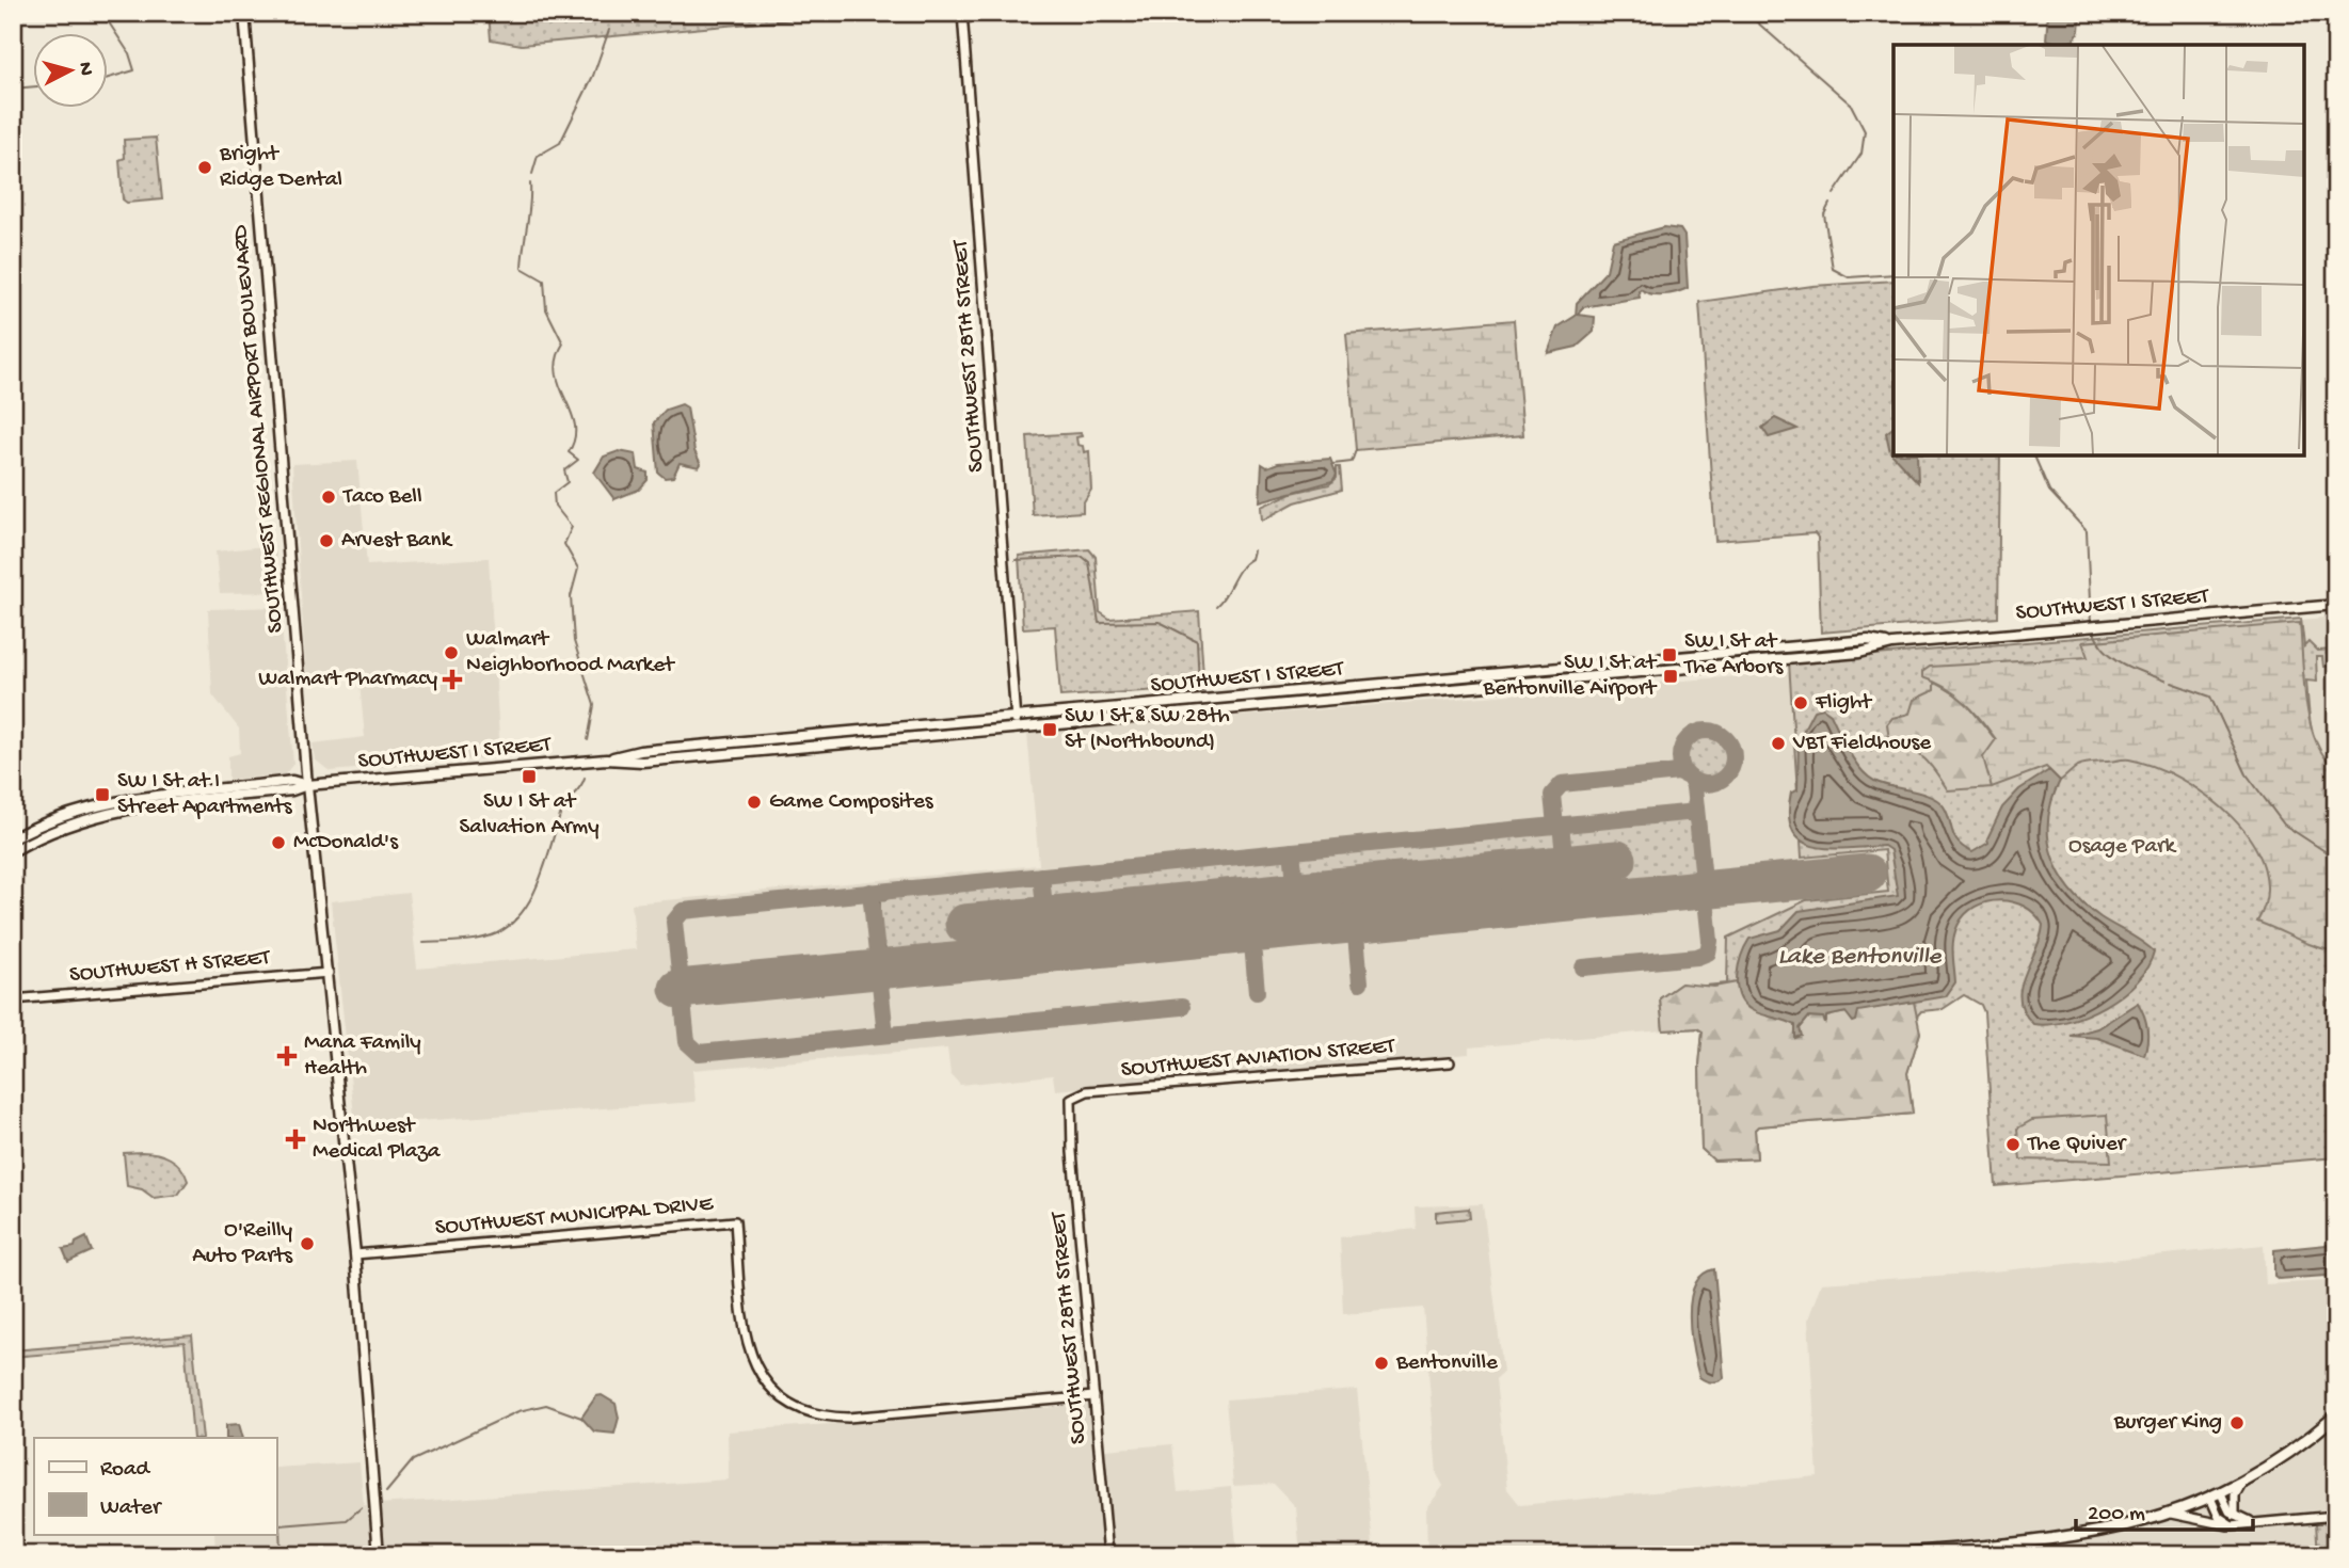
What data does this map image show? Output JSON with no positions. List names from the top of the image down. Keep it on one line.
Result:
{"streets":{"main road":["SOUTHWEST REGIONAL AIRPORT BOULEVARD","SOUTHWEST I STREET"],"street":["SOUTHWEST 28TH STREET","SOUTHWEST H STREET","SOUTHWEST AVIATION STREET","SOUTHWEST MUNICIPAL DRIVE"]},"crossings":[["SOUTHWEST 28TH STREET","SOUTHWEST I STREET"],["SOUTHWEST 28TH STREET","SOUTHWEST AVIATION STREET"],["SOUTHWEST 28TH STREET","SOUTHWEST MUNICIPAL DRIVE"],["SOUTHWEST REGIONAL AIRPORT BOULEVARD","SOUTHWEST I STREET"],["SOUTHWEST REGIONAL AIRPORT BOULEVARD","SOUTHWEST H STREET"],["SOUTHWEST REGIONAL AIRPORT BOULEVARD","SOUTHWEST MUNICIPAL DRIVE"]],"water":["Lake Bentonville"],"parks":["Osage Park"],"places":{"other":["Bright Ridge Dental","Taco Bell","Arvest Bank","Walmart Neighborhood Market","Flight","VBT Fieldhouse","Game Composites","McDonald's","The Quiver","O'Reilly Auto Parts","Bentonville","Burger King"],"transit":["SW I St at The Arbors","SW I St at Bentonville Airport","SW I St & SW 28th St (Northbound)","SW I St at Salvation Army","SW I St at I Street Apartments"],"health":["Walmart Pharmacy","Mana Family Health","Northwest Medical Plaza"]},"legend":["Road","Water"],"scale_bar":"200 m","north":"right"}
